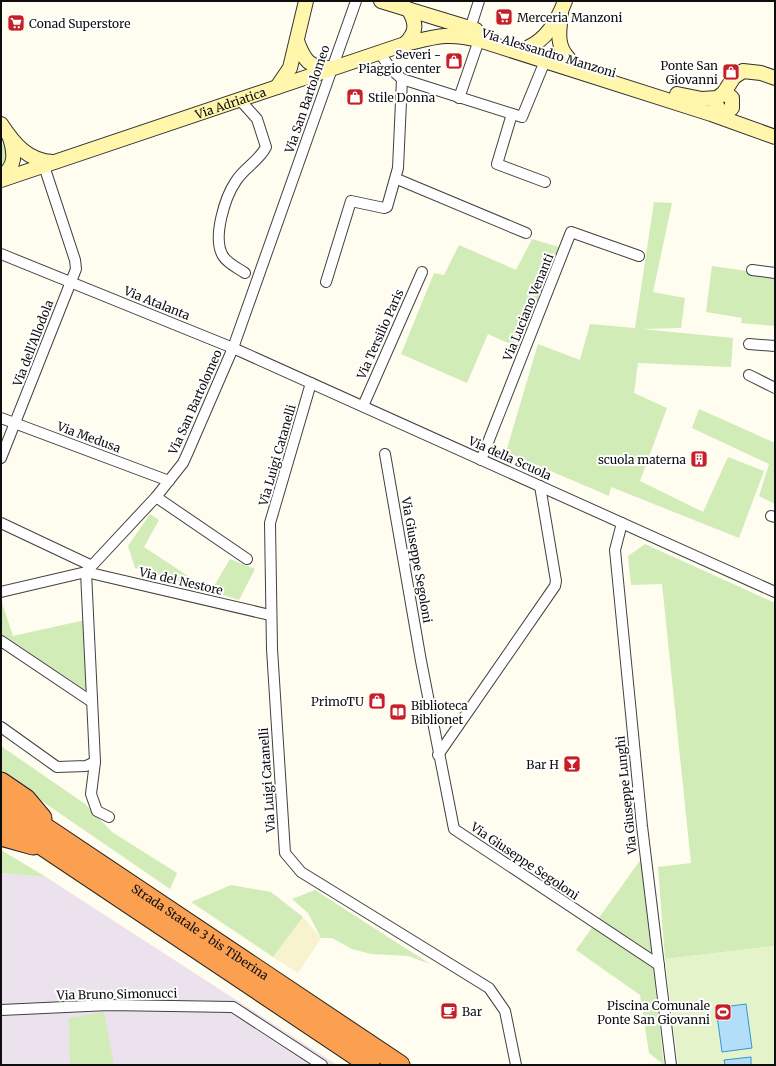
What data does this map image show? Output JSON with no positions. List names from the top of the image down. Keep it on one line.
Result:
{"streets":{"highway":["Strada Statale 3 bis Tiberina"],"main road":["Via Alessandro Manzoni","Via Adriatica"],"street":["Via San Bartolomeo","Via Atalanta","Via Luciano Venanti","Via Tersilio Paris","Via dell'Allodola","Via Medusa","Via Luigi Catanelli","Via della Scuola","Via Giuseppe Segoloni","Via del Nestore","Via Giuseppe Lunghi","Via Bruno Simonucci"]},"crossings":[["Via Alessandro Manzoni","Via Adriatica"],["Via San Bartolomeo","Via Adriatica"],["Via San Bartolomeo","Via Atalanta"],["Via San Bartolomeo","Via Medusa"],["Via San Bartolomeo","Via della Scuola"],["Via San Bartolomeo","Via del Nestore"],["Via Atalanta","Via dell'Allodola"],["Via Atalanta","Via della Scuola"],["Via Luciano Venanti","Via della Scuola"],["Via Tersilio Paris","Via della Scuola"],["Via dell'Allodola","Via Medusa"],["Via Luigi Catanelli","Via della Scuola"],["Via Luigi Catanelli","Via del Nestore"],["Via della Scuola","Via Giuseppe Lunghi"],["Via Giuseppe Segoloni","Via Giuseppe Lunghi"]],"places":{"supermarket":["Merceria Manzoni","Conad Superstore"],"shop":["Severi - Piaggio center","Ponte San Giovanni","Stile Donna","PrimoTU"],"building":["scuola materna"],"library":["Biblioteca Biblionet"],"bar":["Bar H"],"cafe":["Bar"],"sports":["Piscina Comunale Ponte San Giovanni"]}}
